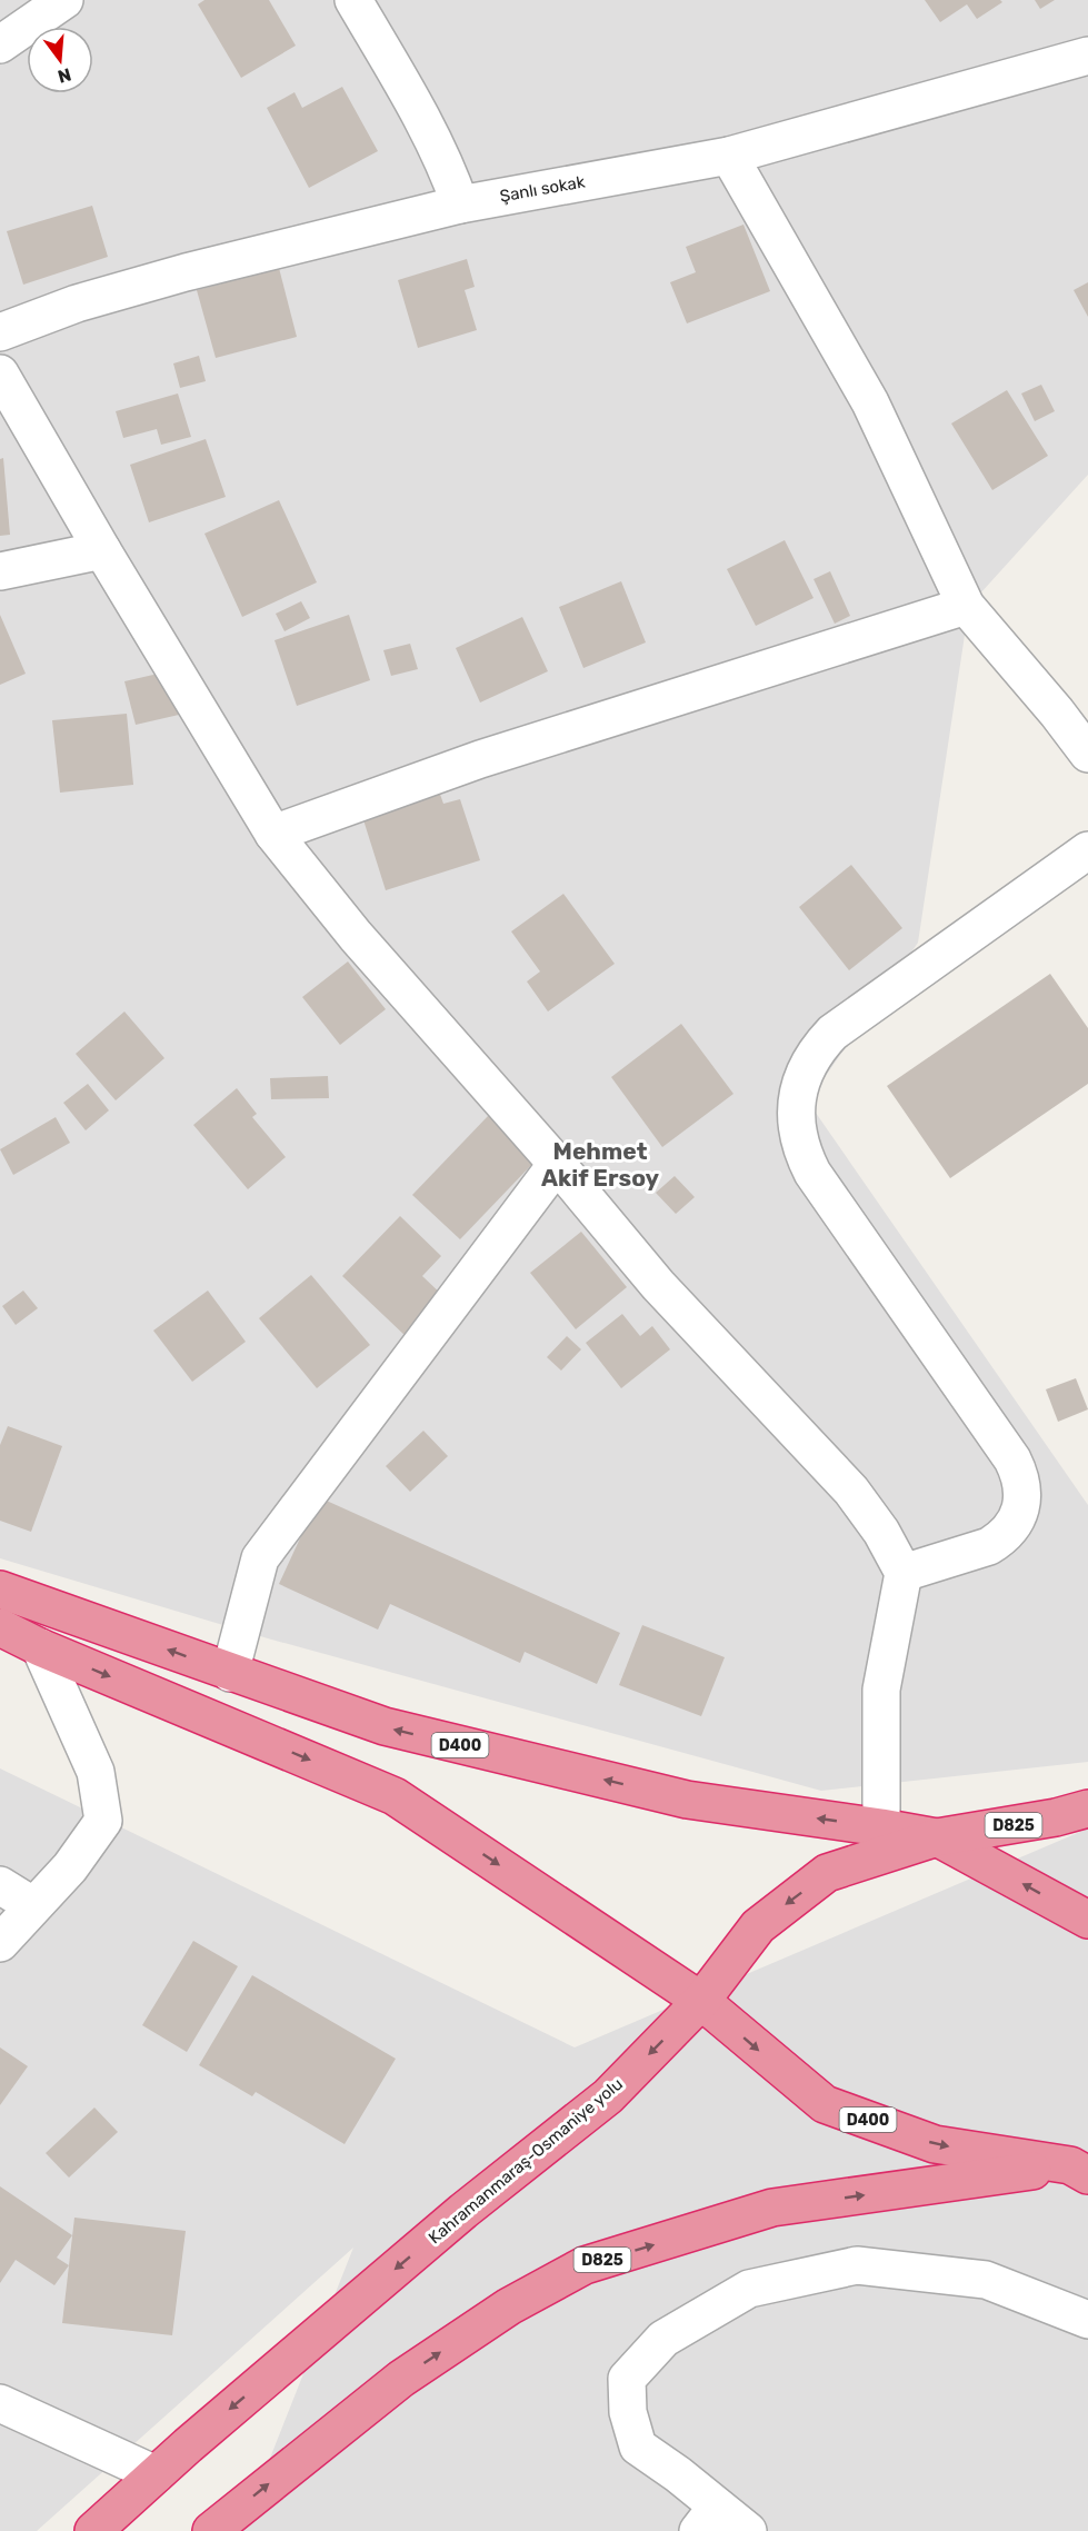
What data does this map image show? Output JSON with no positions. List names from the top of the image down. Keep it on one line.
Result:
{"streets":{"highway":["D400","D825","Kahramanmaraş-Osmaniye yolu"],"street":["Şanlı sokak"]},"crossings":[["D400","D825"],["D400","Kahramanmaraş-Osmaniye yolu"]],"districts":["Mehmet Akif Ersoy"],"north":"bottom"}
